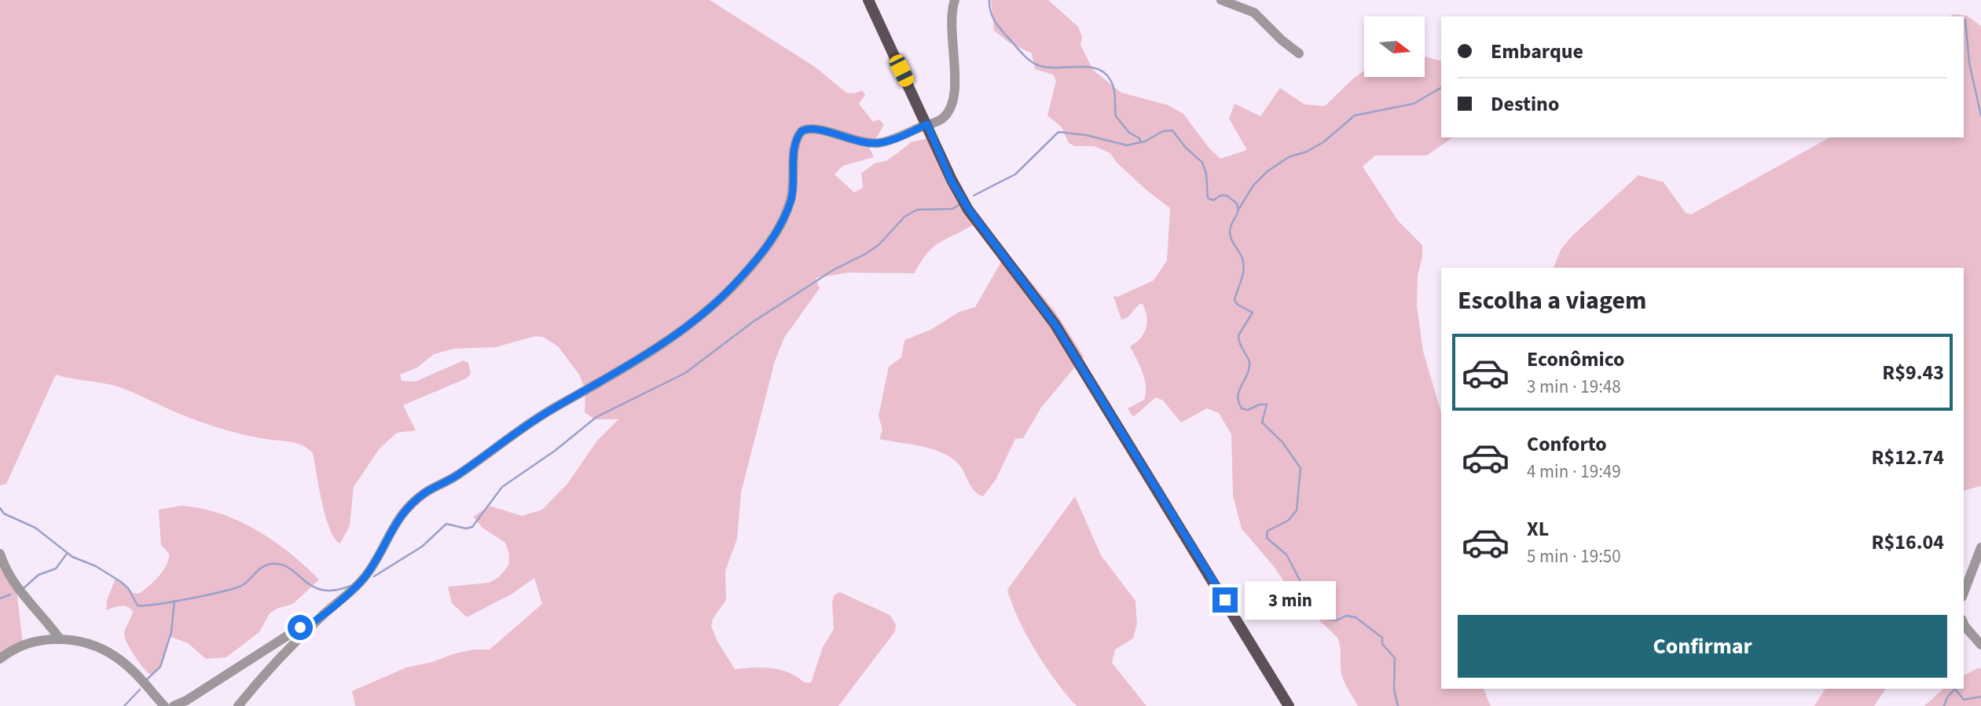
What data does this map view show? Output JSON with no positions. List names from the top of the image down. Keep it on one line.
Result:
{"north":"right","page":{"banner":["Embarque","Destino"],"heading":"Escolha a viagem","list":[{"name":"Econômico","note":"3 min · 19:48","value":"R$9.43"},{"name":"Conforto","note":"4 min · 19:49","value":"R$12.74"},{"name":"XL","note":"5 min · 19:50","value":"R$16.04"}],"bubble":"3 min","buttons":"Confirmar"}}
